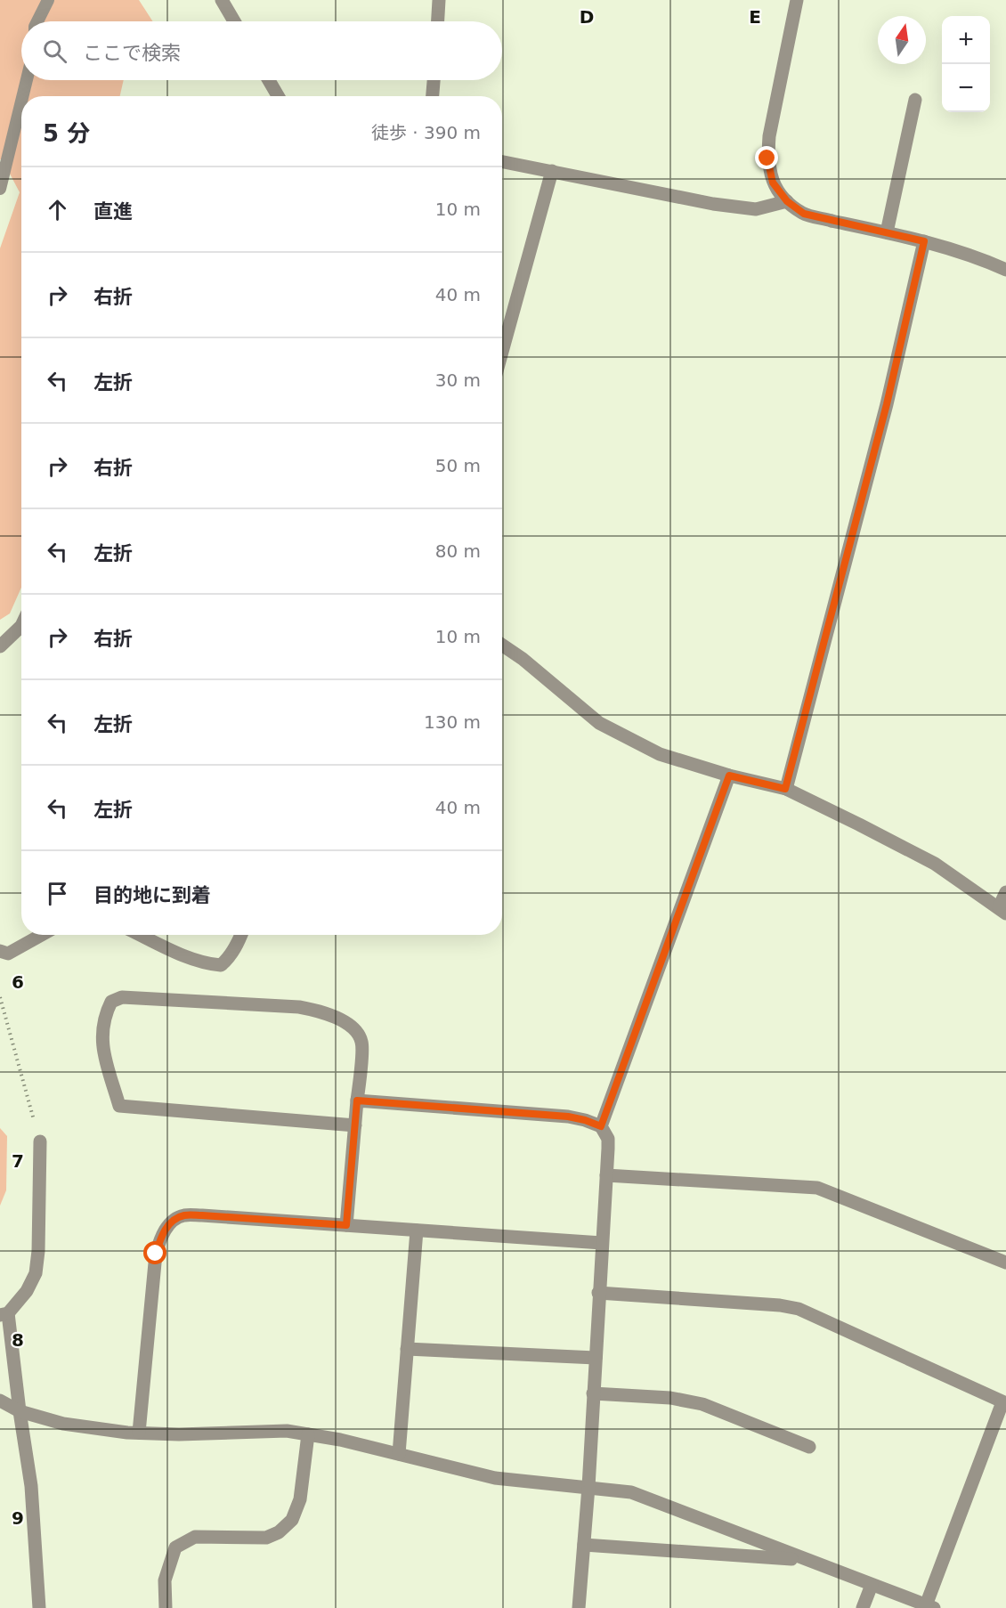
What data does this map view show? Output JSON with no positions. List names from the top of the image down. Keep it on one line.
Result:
{"north":"top","page":{"map_buttons":["+","−"],"search":"ここで検索","heading":["5 分","徒歩 · 390 m"],"list":[["直進","10 m"],["右折","40 m"],["左折","30 m"],["右折","50 m"],["左折","80 m"],["右折","10 m"],["左折","130 m"],["左折","40 m"],"目的地に到着"]},"grid":{"columns":["D","E"],"rows":["6","7","8","9"]}}
